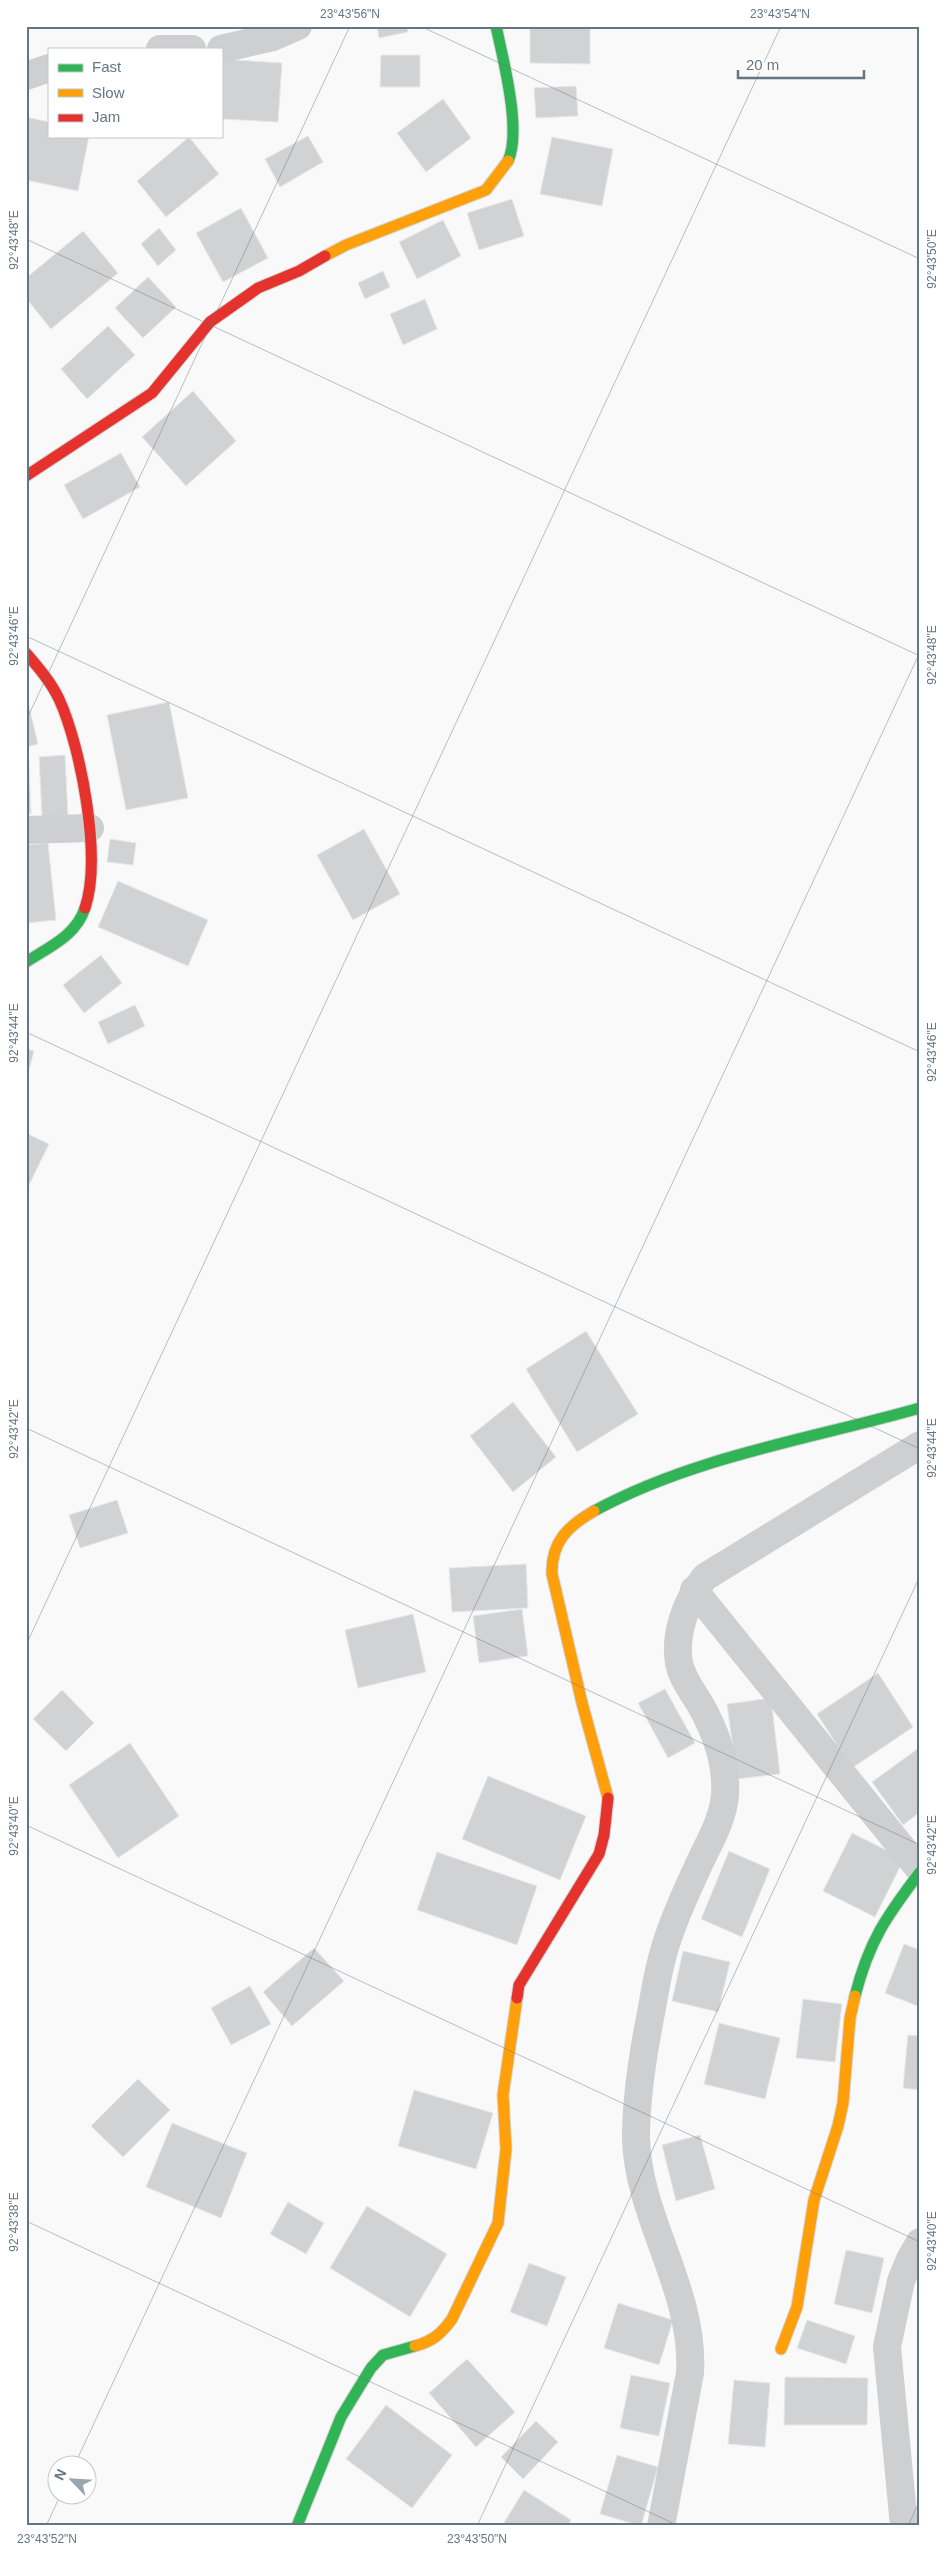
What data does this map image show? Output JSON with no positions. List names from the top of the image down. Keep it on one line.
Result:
{"legend":["Fast","Slow","Jam"],"scale_bar":"20 m","north":"top left","coordinates":["23°43'56\"N","23°43'54\"N","92°43'48\"E","92°43'50\"E","92°43'46\"E","92°43'44\"E","92°43'42\"E","92°43'40\"E","92°43'38\"E","23°43'52\"N","23°43'50\"N"]}
